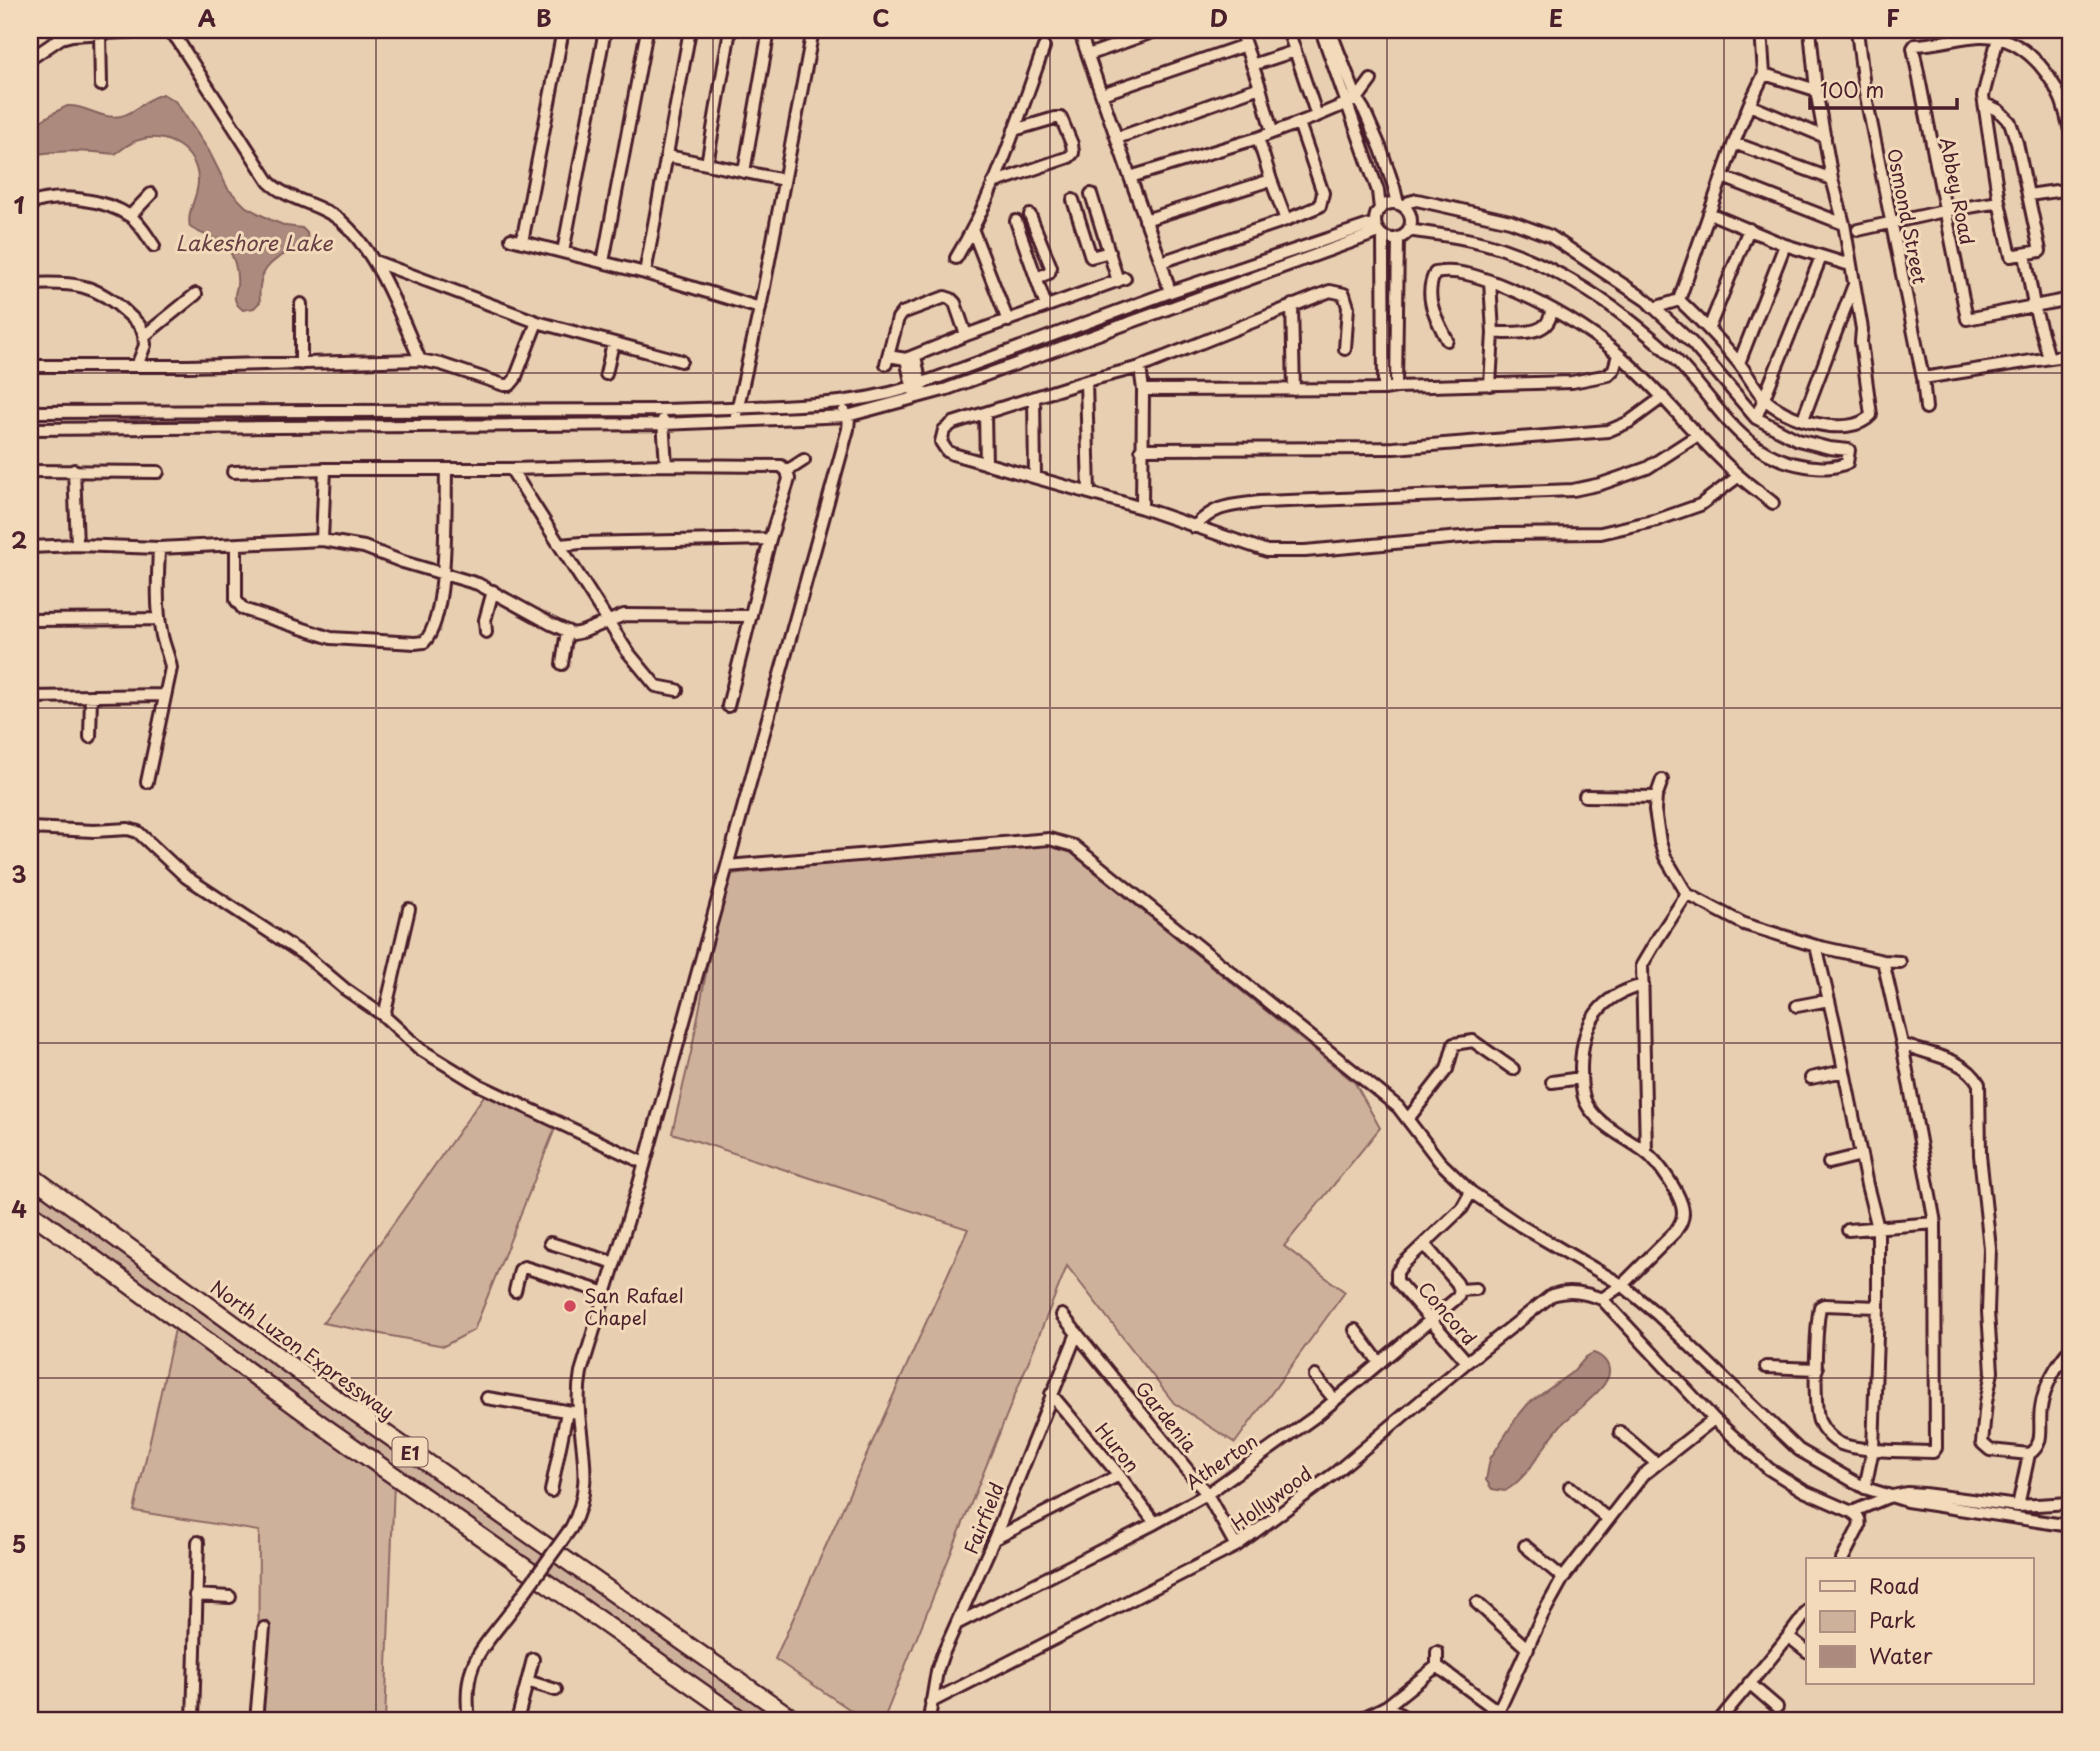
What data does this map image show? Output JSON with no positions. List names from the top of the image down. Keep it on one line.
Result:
{"streets":{"highway":["North Luzon Expressway","E1"],"street":["Abbey Road","Osmond Street","Concord","Gardenia","Huron","Atherton","Hollywood","Fairfield"]},"crossings":[["Concord","Atherton"],["Concord","Hollywood"],["Gardenia","Atherton"],["Gardenia","Hollywood"],["Gardenia","Fairfield"],["Huron","Atherton"],["Huron","Fairfield"],["Atherton","Fairfield"],["Hollywood","Fairfield"]],"water":["Lakeshore Lake"],"places":["San Rafael Chapel"],"legend":["Road","Park","Water"],"scale_bar":"100 m","grid":{"columns":["A","B","C","D","E","F"],"rows":["1","2","3","4","5"]}}
